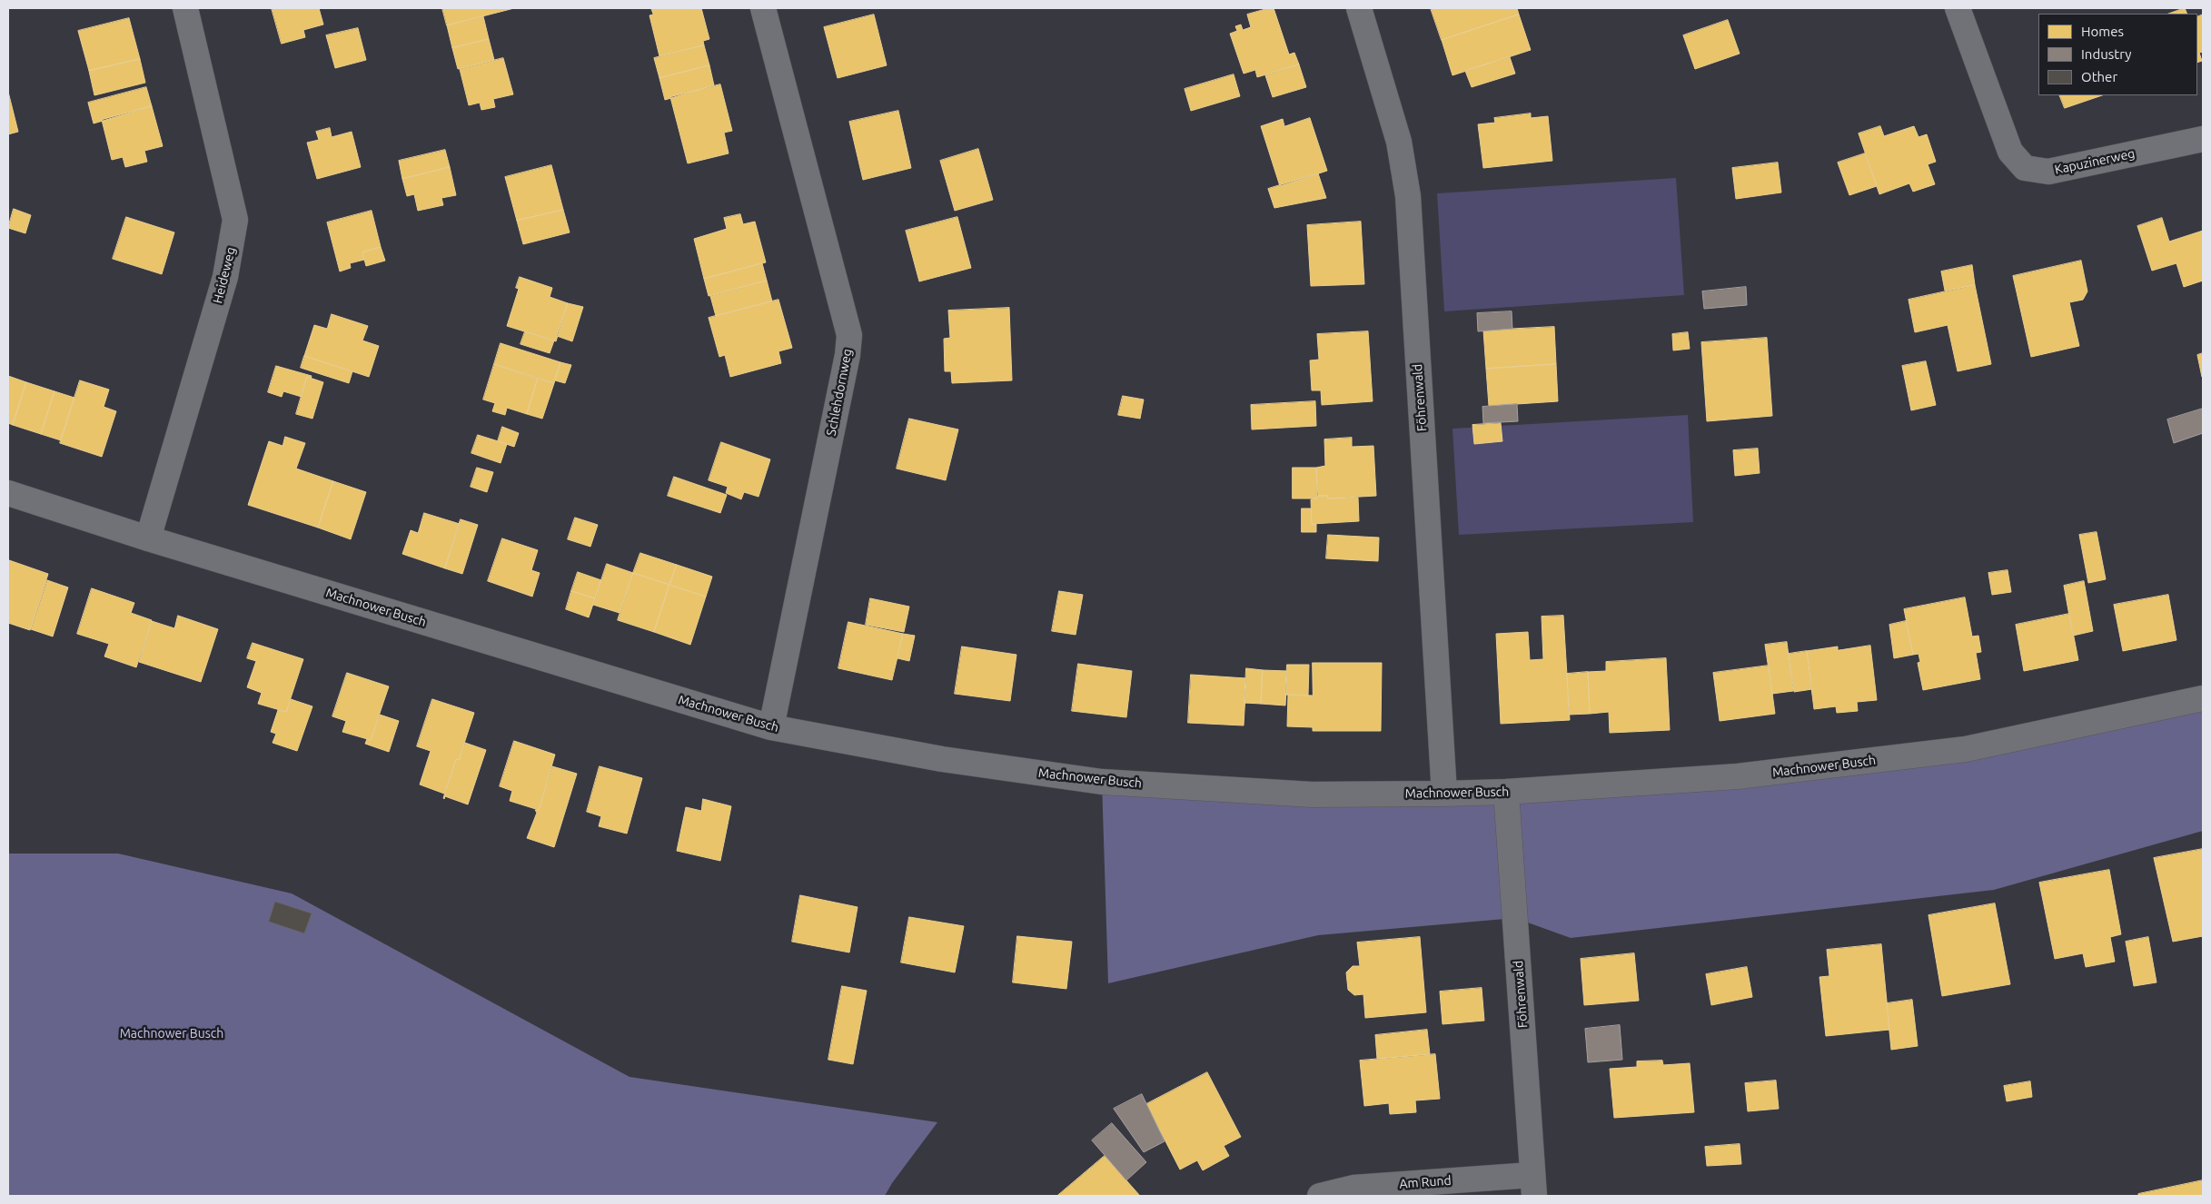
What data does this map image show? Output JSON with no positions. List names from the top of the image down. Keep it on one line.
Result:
{"streets":{"street":["Kapuzinerweg","Heideweg","Schlehdornweg","Föhrenwald","Machnower Busch","Am Rund"]},"crossings":[["Heideweg","Machnower Busch"],["Schlehdornweg","Machnower Busch"],["Föhrenwald","Machnower Busch"],["Föhrenwald","Am Rund"]],"parks":["Machnower Busch"],"legend":["Homes","Industry","Other"]}
